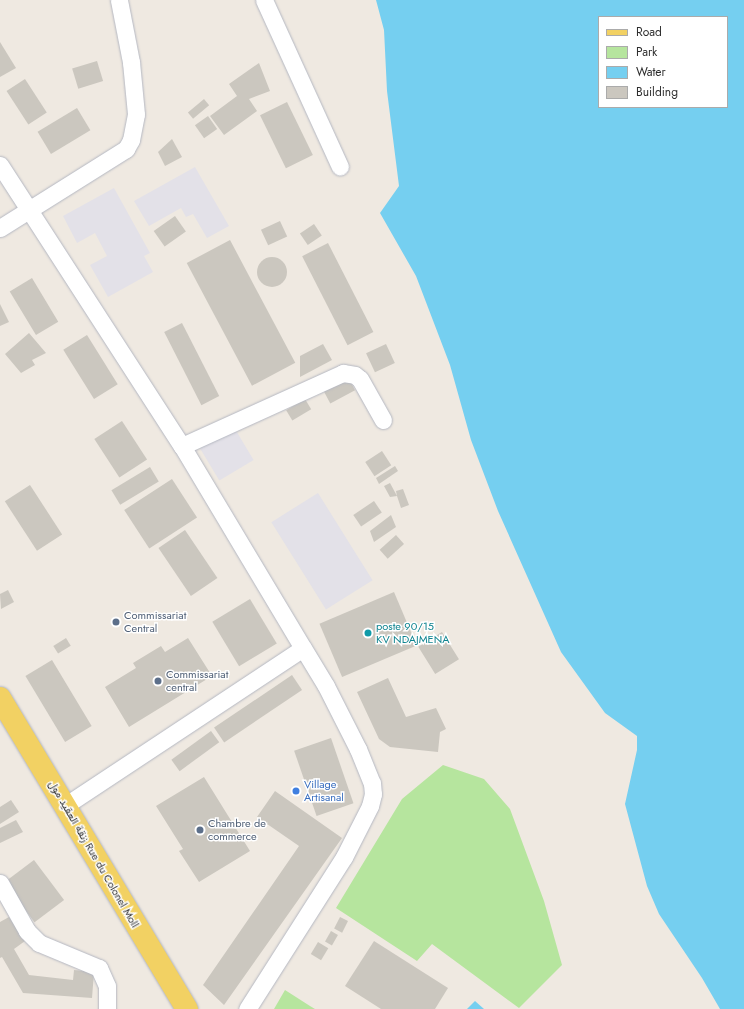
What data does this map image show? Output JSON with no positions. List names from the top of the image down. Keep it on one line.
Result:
{"streets":{"main road":["زنقة العقيد مول Rue du Colonel Moll"]},"places":["Commissariat Central","poste 90/15 KV NDAJMENA","Commissariat central","Village Artisanal","Chambre de commerce"],"legend":["Road","Park","Water","Building"]}
